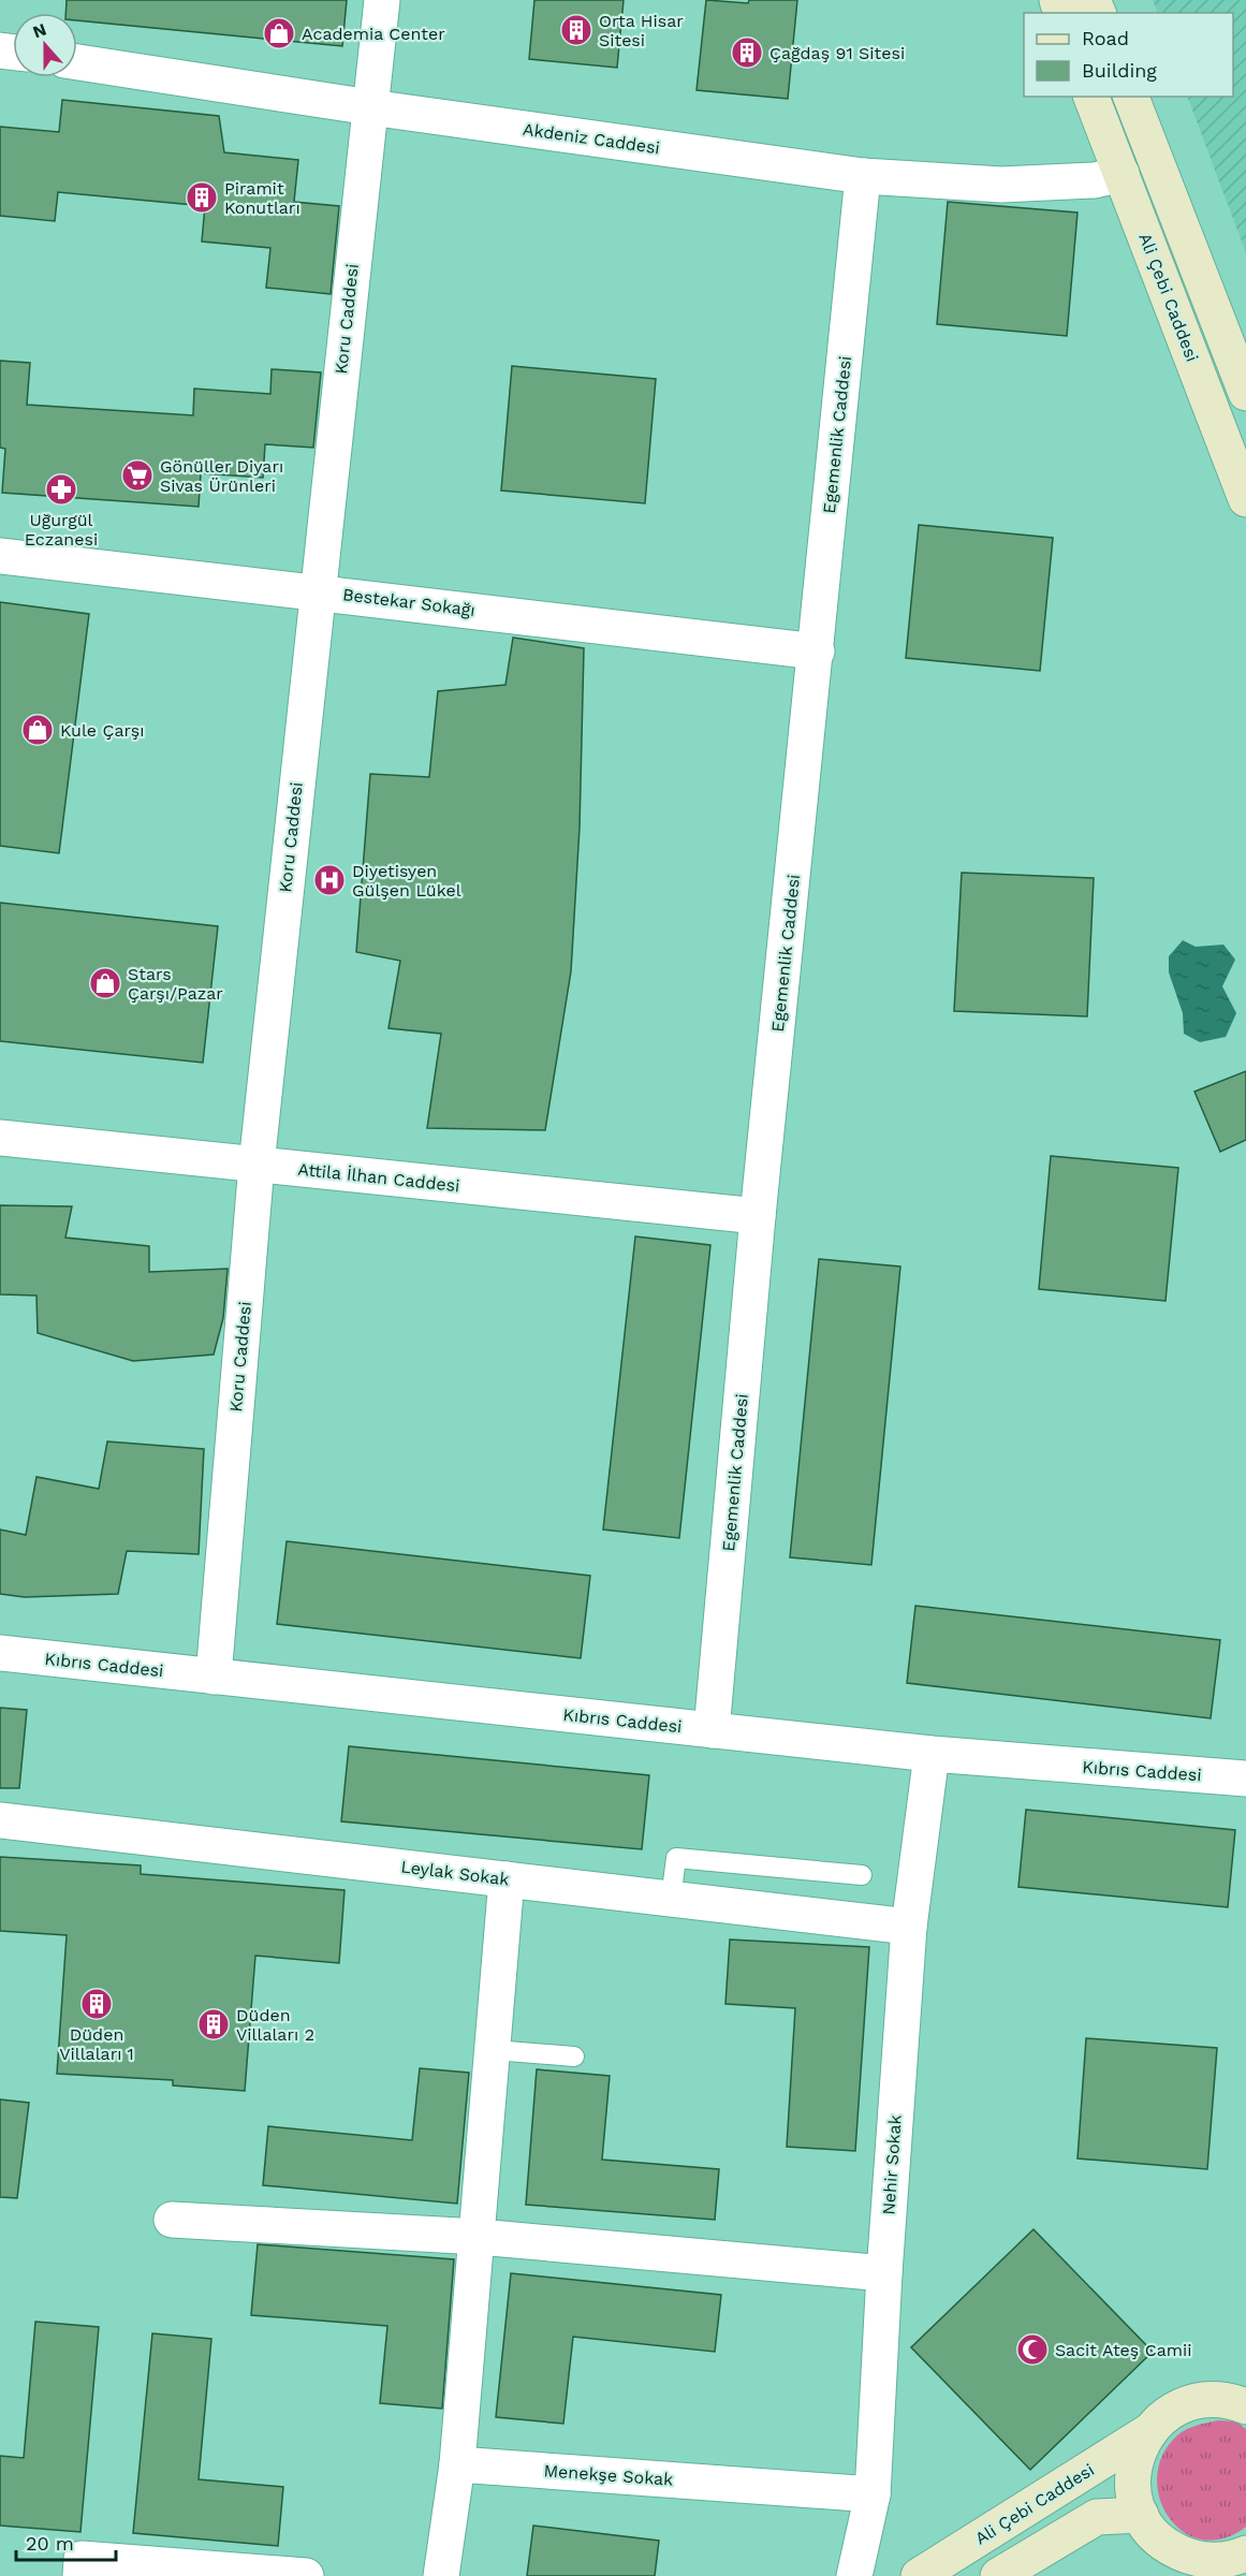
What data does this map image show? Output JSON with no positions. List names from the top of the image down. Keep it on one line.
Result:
{"streets":{"main road":["Ali Çebi Caddesi"],"street":["Akdeniz Caddesi","Koru Caddesi","Egemenlik Caddesi","Bestekar Sokağı","Attila İlhan Caddesi","Kıbrıs Caddesi","Leylak Sokak","Nehir Sokak","Menekşe Sokak"]},"crossings":[["Akdeniz Caddesi","Ali Çebi Caddesi"],["Akdeniz Caddesi","Koru Caddesi"],["Akdeniz Caddesi","Egemenlik Caddesi"],["Koru Caddesi","Bestekar Sokağı"],["Koru Caddesi","Attila İlhan Caddesi"],["Koru Caddesi","Kıbrıs Caddesi"],["Egemenlik Caddesi","Bestekar Sokağı"],["Egemenlik Caddesi","Attila İlhan Caddesi"],["Egemenlik Caddesi","Kıbrıs Caddesi"],["Kıbrıs Caddesi","Nehir Sokak"],["Leylak Sokak","Nehir Sokak"],["Nehir Sokak","Menekşe Sokak"]],"places":{"building":["Orta Hisar Sitesi","Çağdaş 91 Sitesi","Piramit Konutları","Düden Villaları 1","Düden Villaları 2"],"shop":["Academia Center","Kule Çarşı","Stars Çarşı/Pazar"],"supermarket":["Gönüller Diyarı Sivas Ürünleri"],"pharmacy":["Uğurgül Eczanesi"],"hospital":["Diyetisyen Gülşen Lükel"],"mosque":["Sacit Ateş Camii"]},"legend":["Road","Building"],"scale_bar":"20 m","north":"top"}
